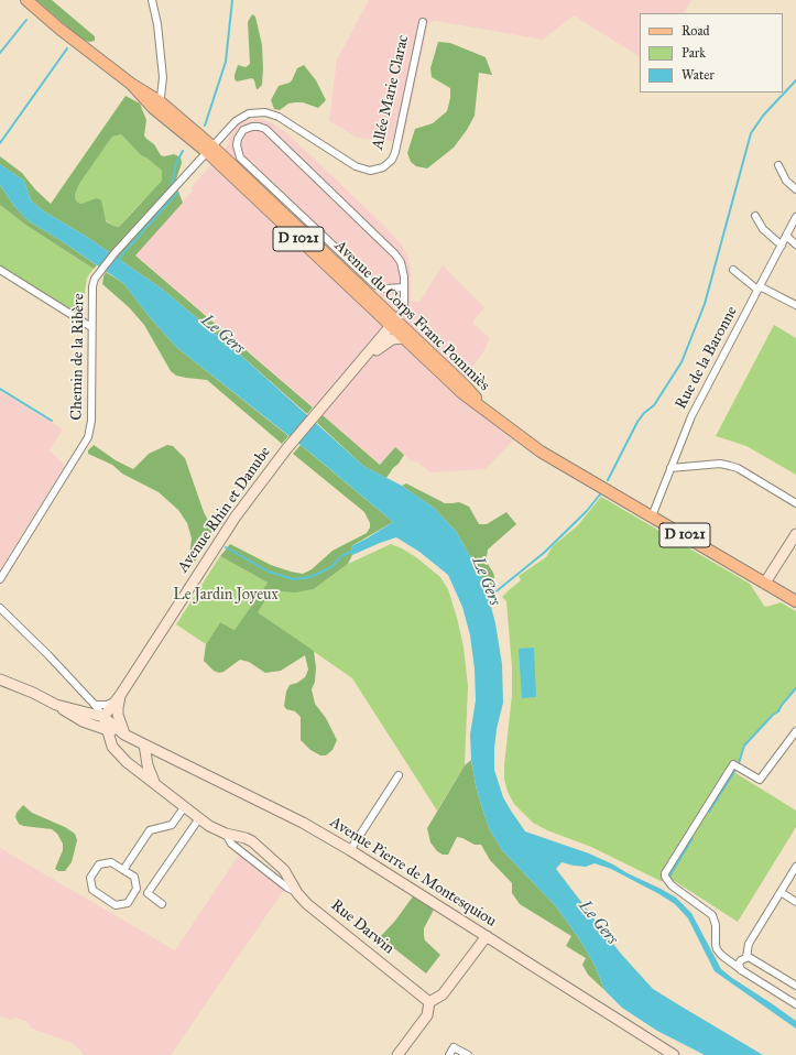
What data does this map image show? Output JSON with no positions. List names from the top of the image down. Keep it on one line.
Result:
{"streets":{"main road":["D 1021","Avenue du Corps Franc Pommiès"],"street":["Allée Marie Clarac","Chemin de la Ribère","Rue de la Baronne","Avenue Rhin et Danube","Avenue Pierre de Montesquiou","Rue Darwin"]},"crossings":[["D 1021","Avenue du Corps Franc Pommiès"],["D 1021","Rue de la Baronne"],["Avenue du Corps Franc Pommiès","Chemin de la Ribère"],["Avenue du Corps Franc Pommiès","Rue de la Baronne"],["Avenue du Corps Franc Pommiès","Avenue Rhin et Danube"],["Avenue Rhin et Danube","Avenue Pierre de Montesquiou"]],"water":["Le Gers"],"parks":["Le Jardin Joyeux"],"legend":["Road","Park","Water"]}
